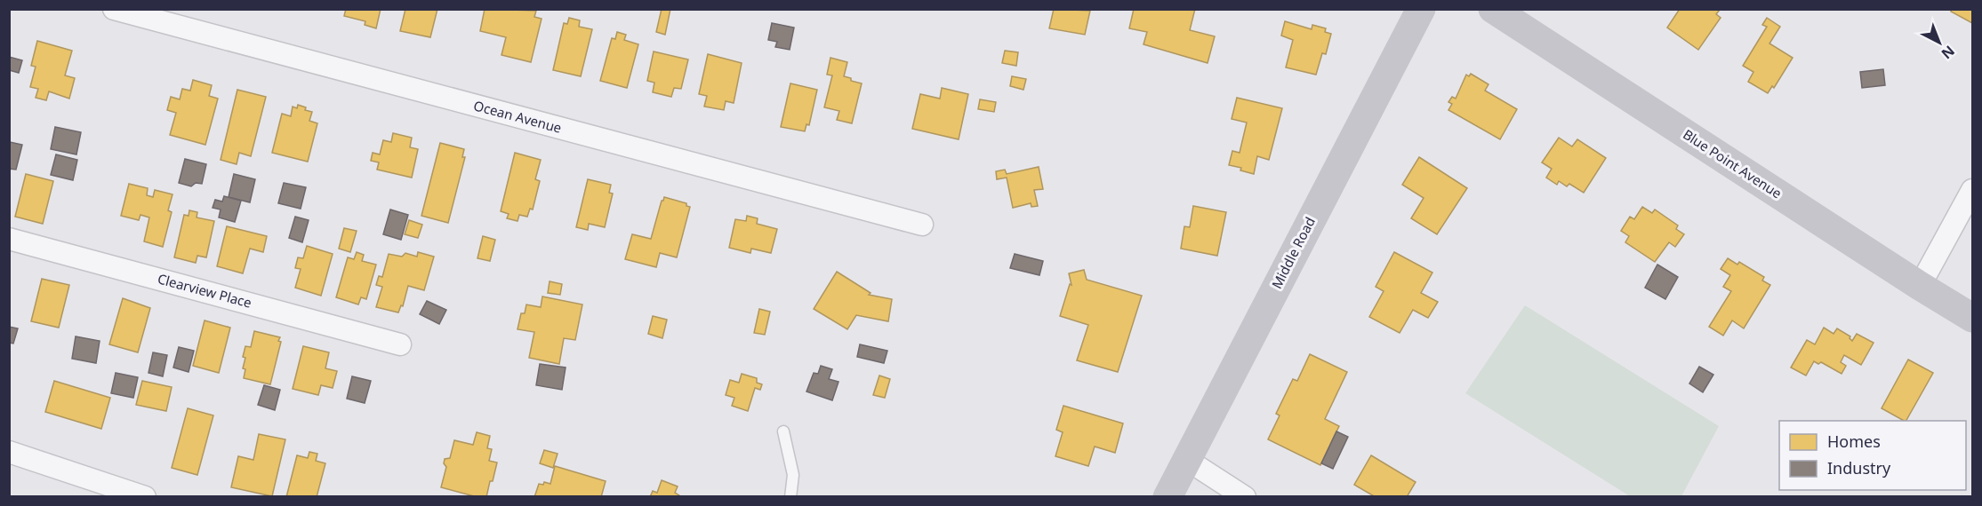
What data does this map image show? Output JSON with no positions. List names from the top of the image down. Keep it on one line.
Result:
{"streets":{"street":["Ocean Avenue","Blue Point Avenue","Middle Road","Clearview Place"]},"legend":["Homes","Industry"],"north":"bottom right"}
